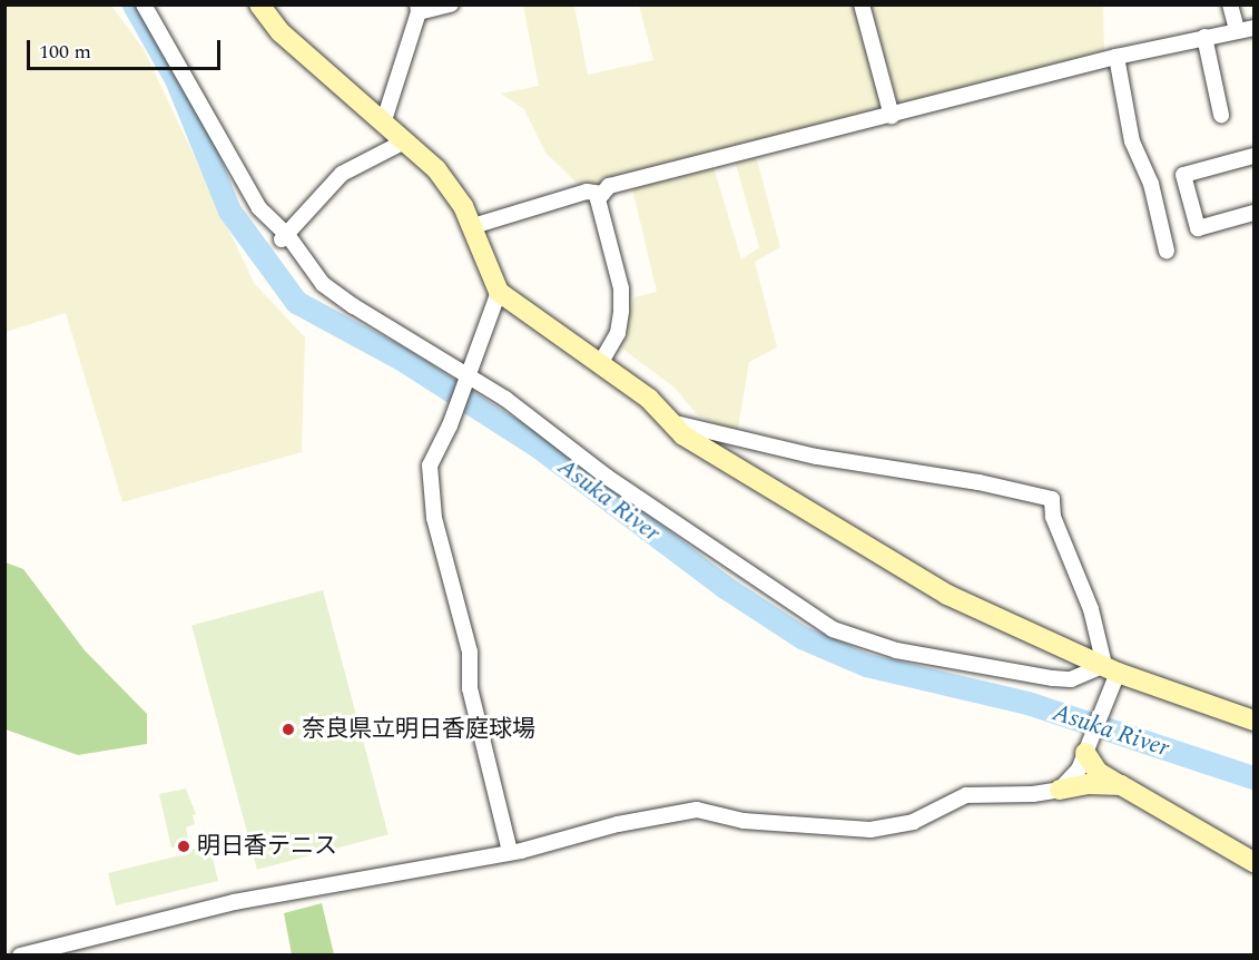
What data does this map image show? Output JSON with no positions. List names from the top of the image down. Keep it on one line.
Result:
{"water":["Asuka River"],"places":["奈良県立明日香庭球場","明日香テニス"],"scale_bar":"100 m"}
